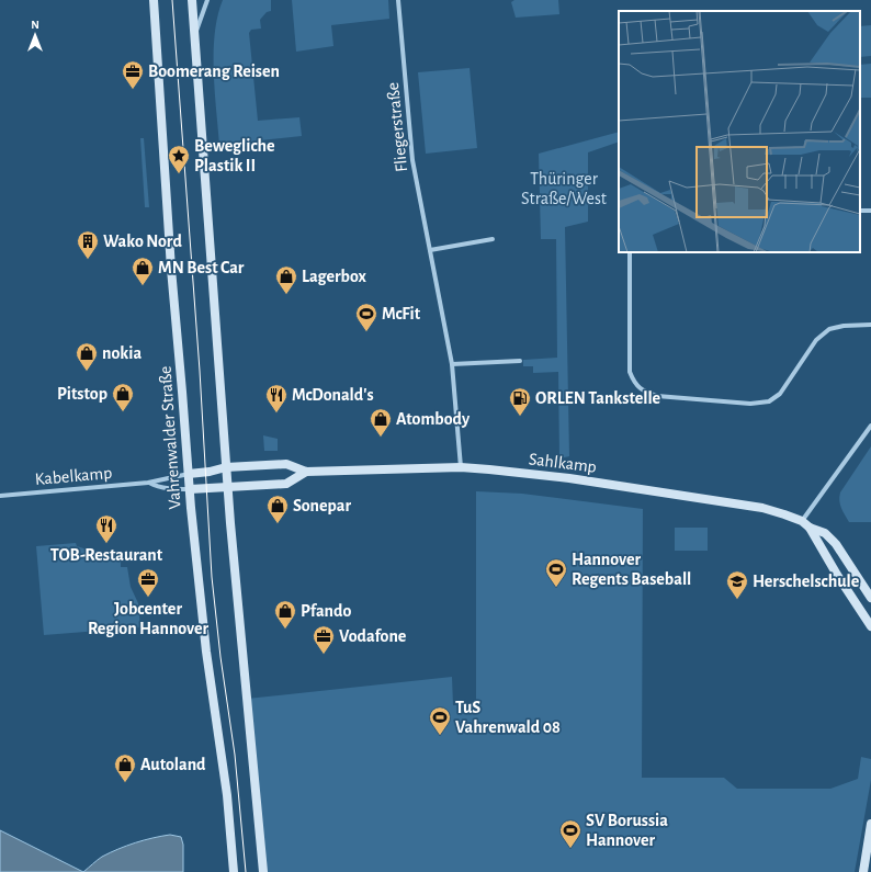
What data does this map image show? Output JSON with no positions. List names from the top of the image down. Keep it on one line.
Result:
{"streets":{"main road":["Vahrenwalder Straße","Sahlkamp"],"street":["Fliegerstraße","Kabelkamp"]},"crossings":[["Fliegerstraße","Sahlkamp"],["Vahrenwalder Straße","Sahlkamp"],["Vahrenwalder Straße","Kabelkamp"],["Sahlkamp","Kabelkamp"]],"parks":["Thüringer Straße/West"],"places":{"office":["Boomerang Reisen","Jobcenter Region Hannover","Vodafone"],"place":["Bewegliche Plastik II"],"building":["Wako Nord"],"shop":["MN Best Car","Lagerbox","nokia","Pitstop","Atombody","Sonepar","Pfando","Autoland"],"sports":["McFit","Hannover Regents Baseball","TuS Vahrenwald 08","SV Borussia Hannover"],"restaurant":["McDonald's","TOB-Restaurant"],"fuel station":["ORLEN Tankstelle"],"school or university":["Herschelschule"]},"north":"top"}
